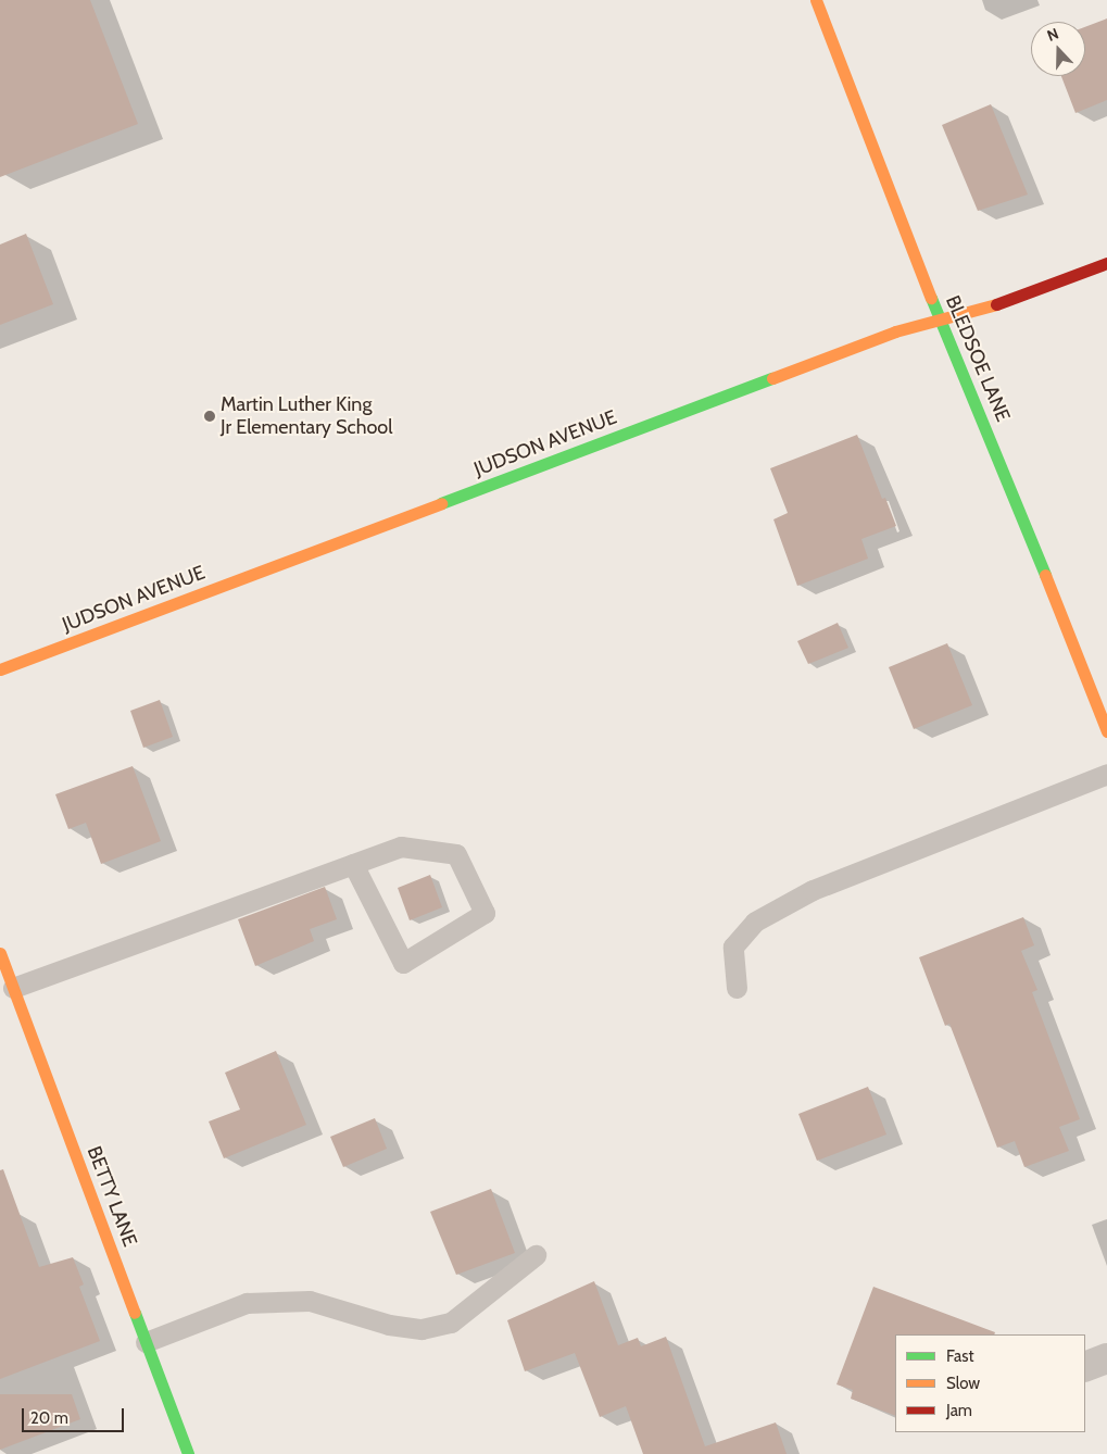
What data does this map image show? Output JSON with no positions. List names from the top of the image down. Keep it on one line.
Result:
{"streets":{"street":["BLEDSOE LANE","JUDSON AVENUE","BETTY LANE"]},"crossings":[["BLEDSOE LANE","JUDSON AVENUE"]],"places":["Martin Luther King Jr Elementary School"],"legend":["Fast","Slow","Jam"],"scale_bar":"20 m","north":"top"}
